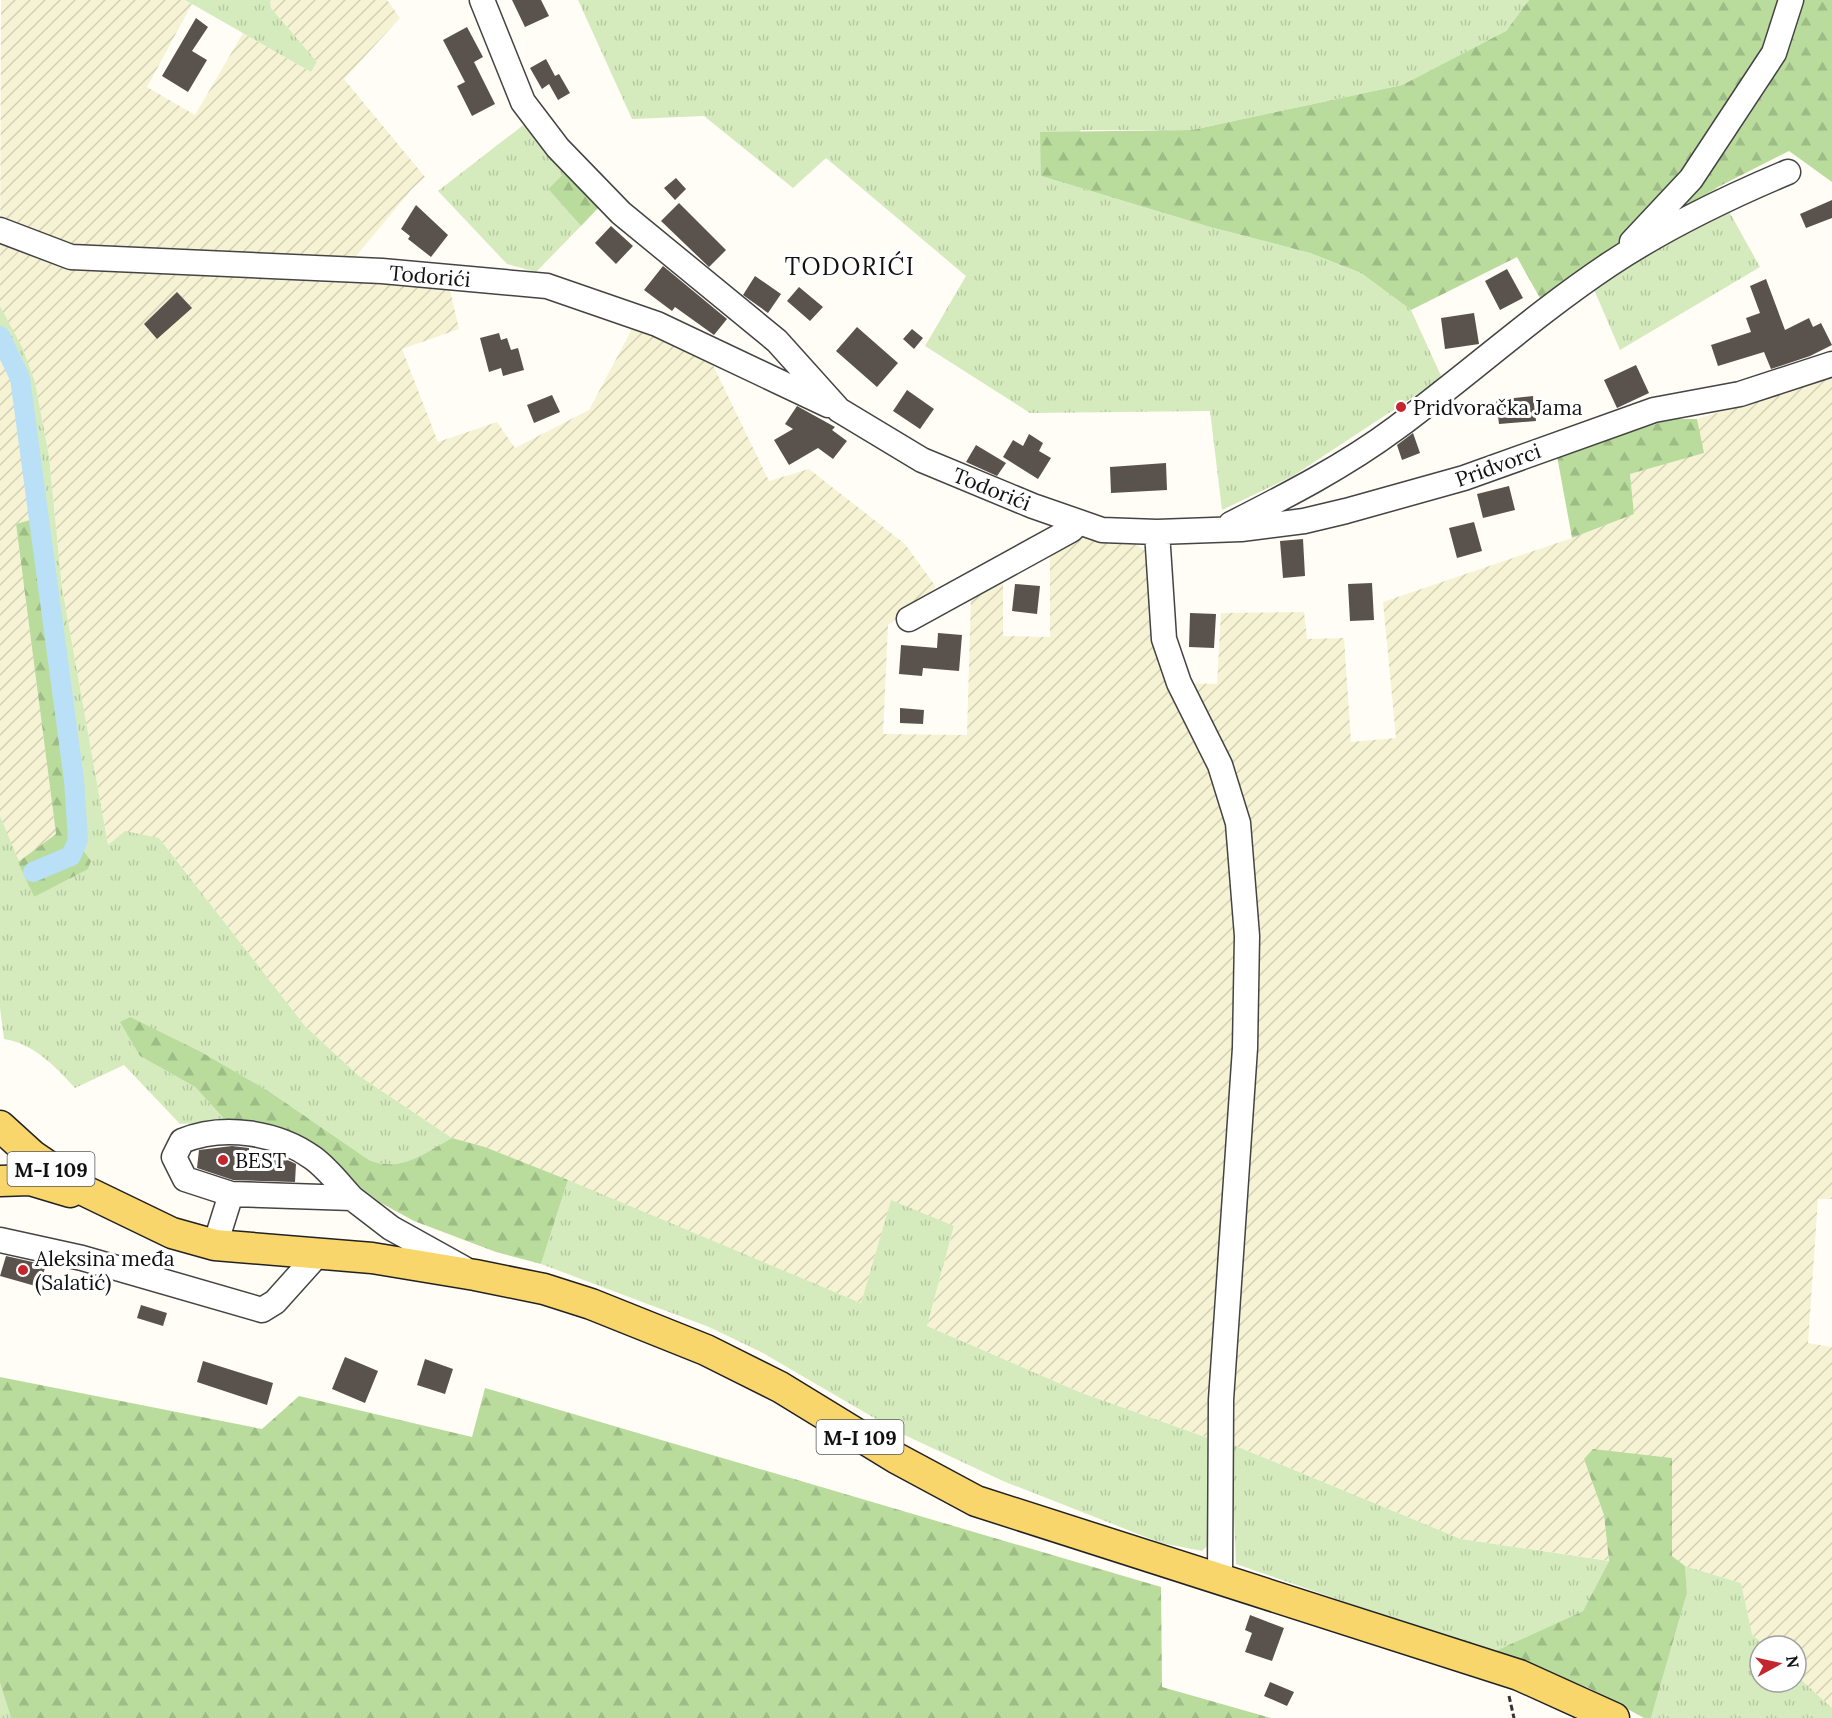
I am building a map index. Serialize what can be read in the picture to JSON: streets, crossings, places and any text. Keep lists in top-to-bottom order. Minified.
{"streets":{"main road":["M-I 109"],"street":["Todorići","Pridvorci"]},"crossings":[["Todorići","Pridvorci"]],"districts":["TODORIĆI"],"places":["Pridvoračka Jama","BEST","Aleksina međa (Salatić)"],"north":"right"}
